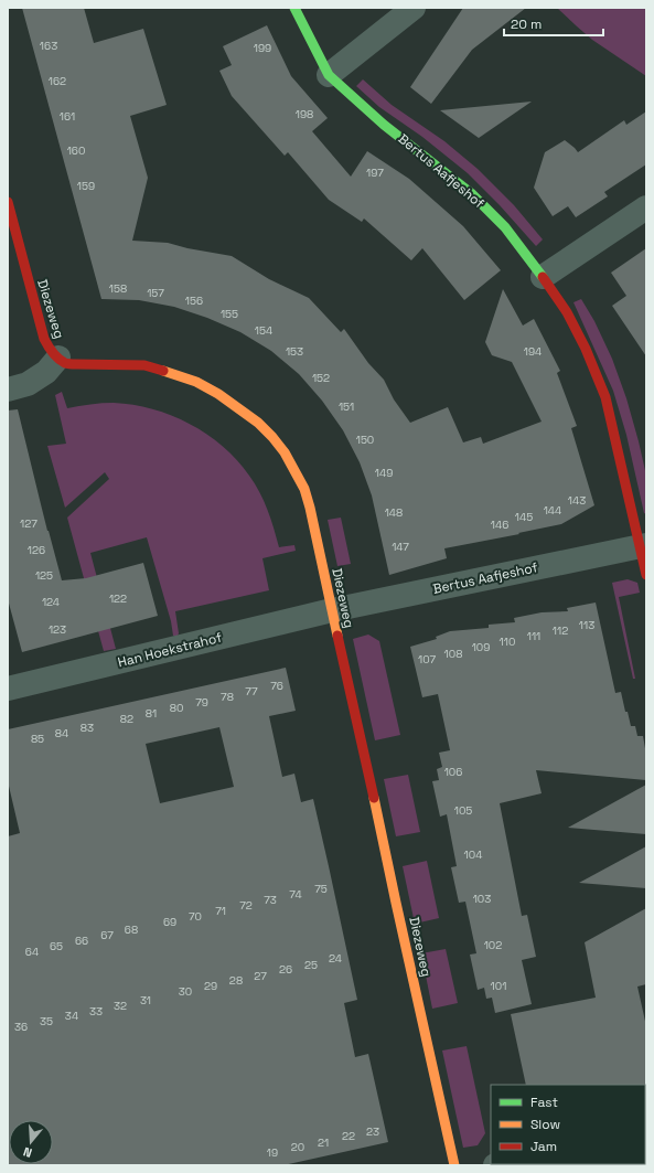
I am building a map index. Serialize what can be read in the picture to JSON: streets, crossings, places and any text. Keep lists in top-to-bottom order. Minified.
{"streets":{"street":["Bertus Aafjeshof","Diezeweg","Han Hoekstrahof"]},"crossings":[["Bertus Aafjeshof","Diezeweg"],["Bertus Aafjeshof","Han Hoekstrahof"],["Diezeweg","Han Hoekstrahof"]],"house_numbers":["163","199","162","198","161","160","197","159","158","157","156","155","154","153","194","152","151","150","149","143","144","148","145","127","146","147","126","125","122","124","113","123","112","111","110","109","108","107","76","77","78","79","80","81","82","83","84","85","106","105","104","75","74","103","73","72","71","70","69","68","67","66","102","65","64","24","25","26","27","28","29","101","30","31","32","33","34","35","36","23","22","21","20","19"],"legend":["Fast","Slow","Jam"],"scale_bar":"20 m","north":"bottom"}
